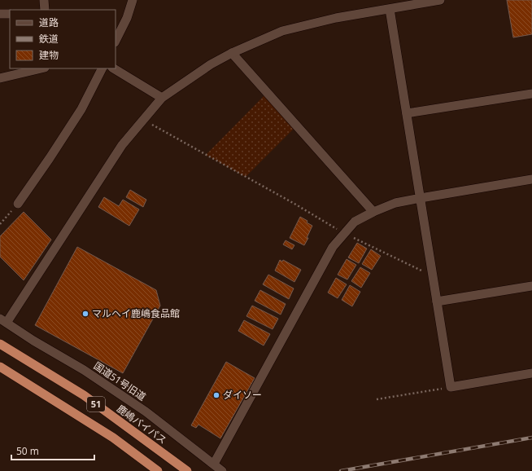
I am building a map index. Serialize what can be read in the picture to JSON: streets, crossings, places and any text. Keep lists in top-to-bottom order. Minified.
{"streets":{"highway":["51","鹿嶋バイパス"],"street":["国道51号旧道"]},"places":["マルヘイ鹿嶋食品館","ダイソー"],"legend":["道路","鉄道","建物"],"scale_bar":"50 m"}
